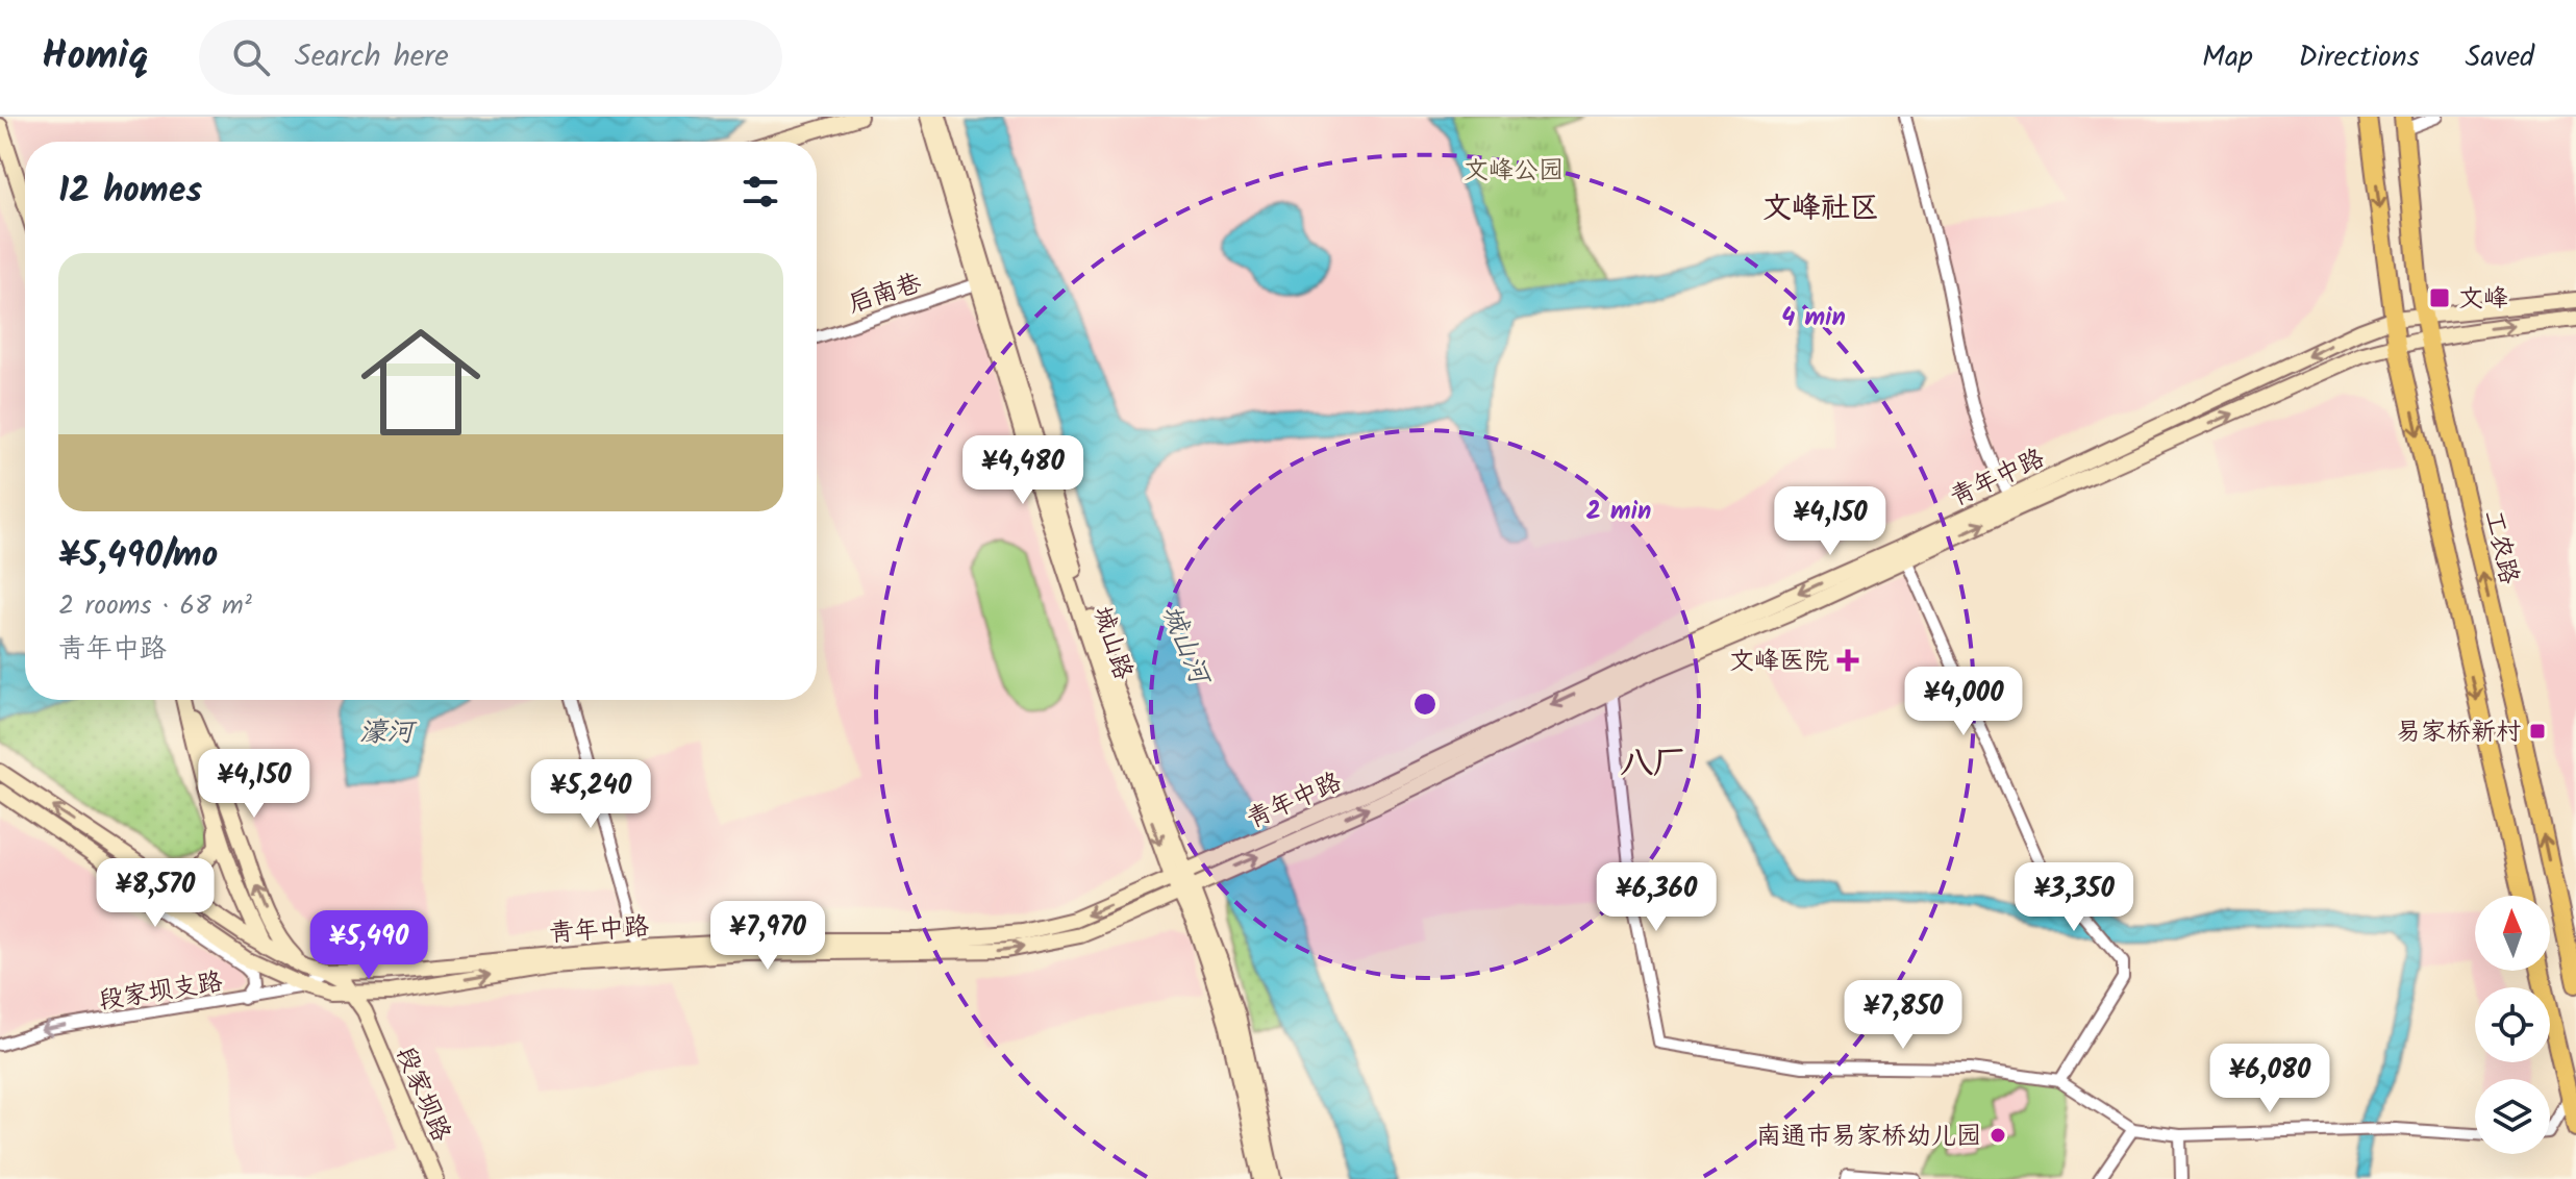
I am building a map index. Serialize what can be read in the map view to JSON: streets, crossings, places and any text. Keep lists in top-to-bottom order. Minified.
{"streets":{"main road":["青年中路","工农路","城山路","段家坝路"],"street":["启南巷","段家坝支路"]},"crossings":[["启南巷","城山路"],["青年中路","工农路"],["青年中路","城山路"],["青年中路","段家坝支路"],["青年中路","段家坝路"],["段家坝支路","段家坝路"]],"one_way":["段家坝支路"],"districts":["文峰社区","八厂"],"water":["城山河","濠河"],"parks":["文峰公园"],"places":{"transit":["文峰","易家桥新村"],"health":["文峰医院"],"other":["南通市易家桥幼儿园"]},"north":"top","page":{"header":"Homiq","search":"Search here","nav":["Map","Directions","Saved"],"heading":"12 homes","list":[{"name":"¥5,490/mo","note":"2 rooms · 68 m² · 青年中路"}],"price":["¥4,480","¥4,150","¥4,000","¥4,150","¥5,240","¥8,570","¥6,360","¥3,350","¥7,970","¥5,490","¥7,850","¥6,080"]},"rings":["4 min","2 min"]}
